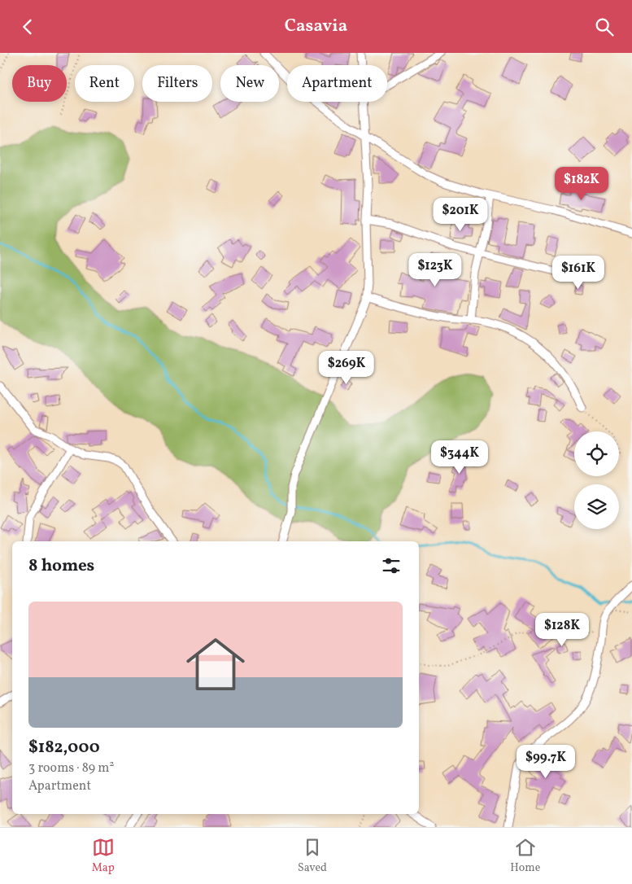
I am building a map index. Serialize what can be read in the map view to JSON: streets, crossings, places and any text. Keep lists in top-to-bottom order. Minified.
{"page":{"header":"Casavia","chip":["Buy","Rent","Filters","New","Apartment"],"price":["$182K","$201K","$123K","$161K","$269K","$344K","$128K","$99.7K"],"heading":"8 homes","list":[{"name":"$182,000","note":"3 rooms · 89 m² · Apartment"}],"tabs":["Map","Saved","Home"]}}
